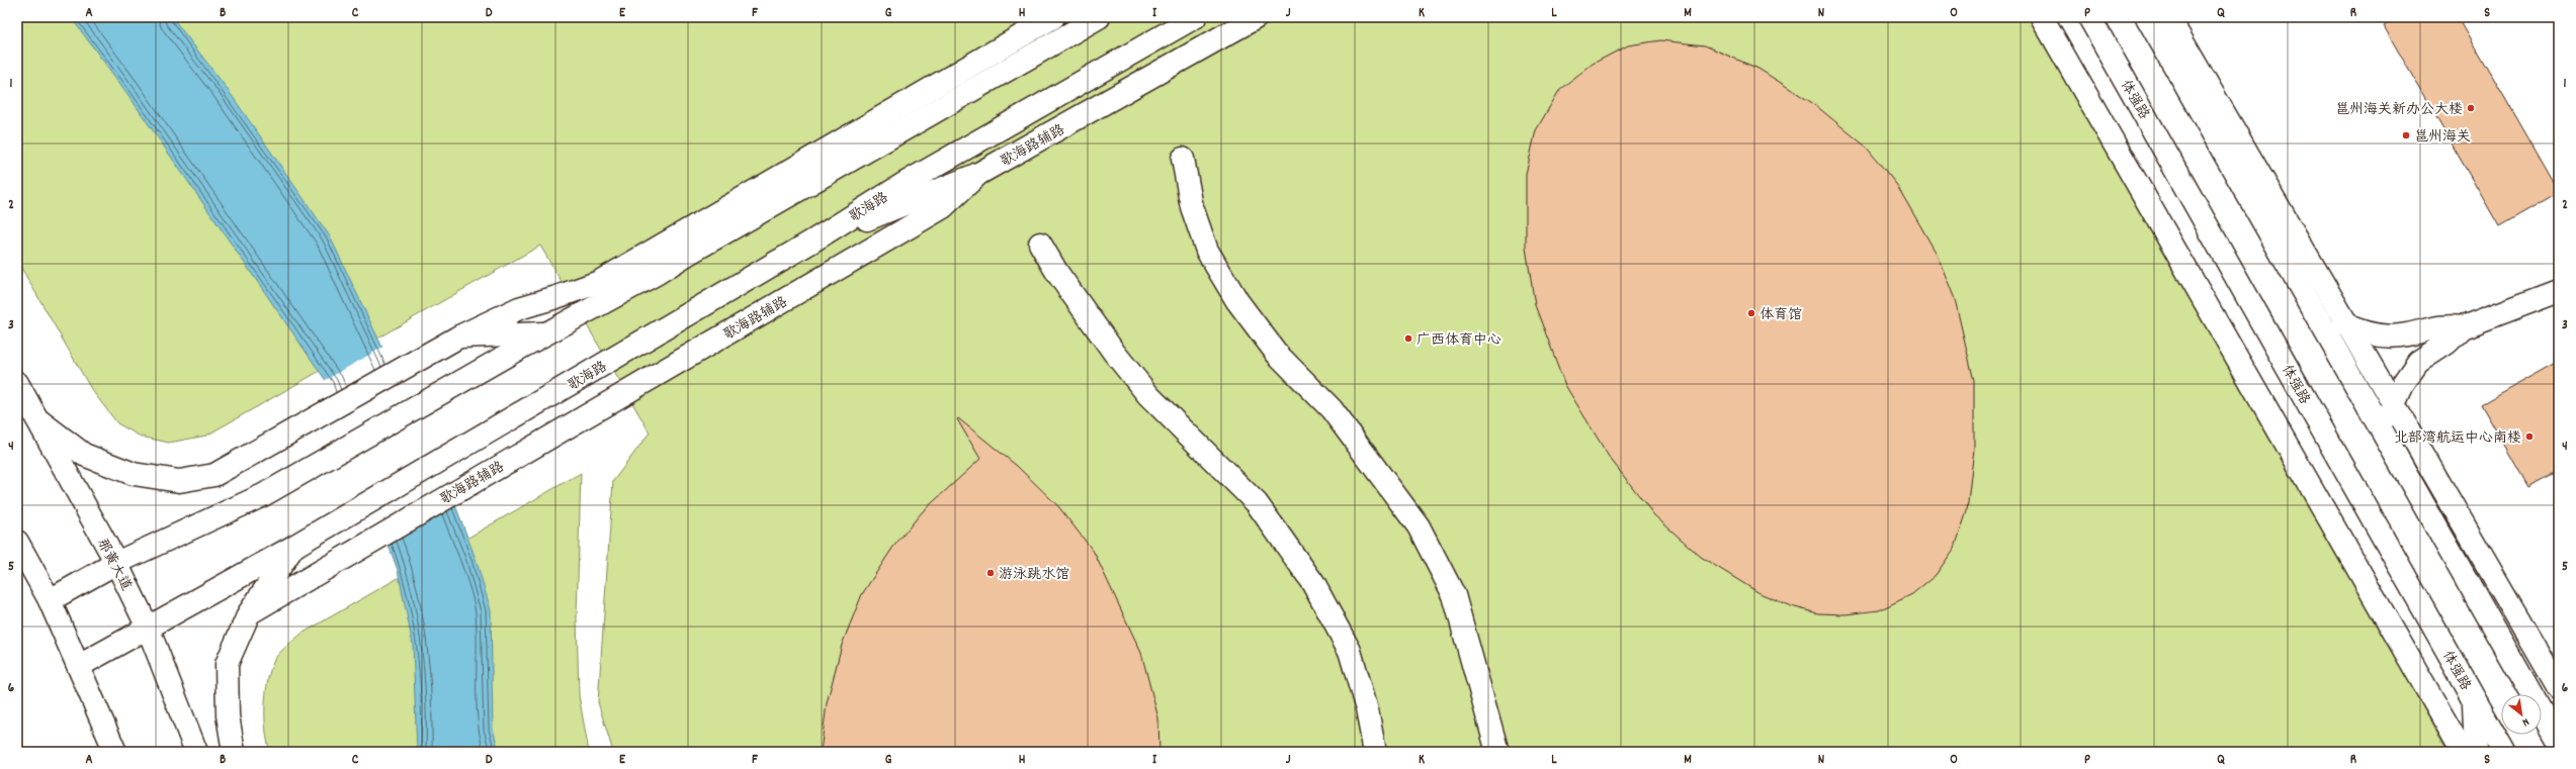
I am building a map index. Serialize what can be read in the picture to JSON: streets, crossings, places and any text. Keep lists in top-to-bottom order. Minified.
{"streets":{"main road":["体强路","歌海路辅路","歌海路","那黄大道"]},"crossings":[["歌海路","那黄大道"]],"places":["邕州海关新办公大楼","邕州海关","体育馆","广西体育中心","北部湾航运中心南楼","游泳跳水馆"],"north":"bottom right","grid":{"columns":["A","B","C","D","E","F","G","H","I","J","K","L","M","N","O","P","Q","R","S"],"rows":["1","2","3","4","5","6"]}}
